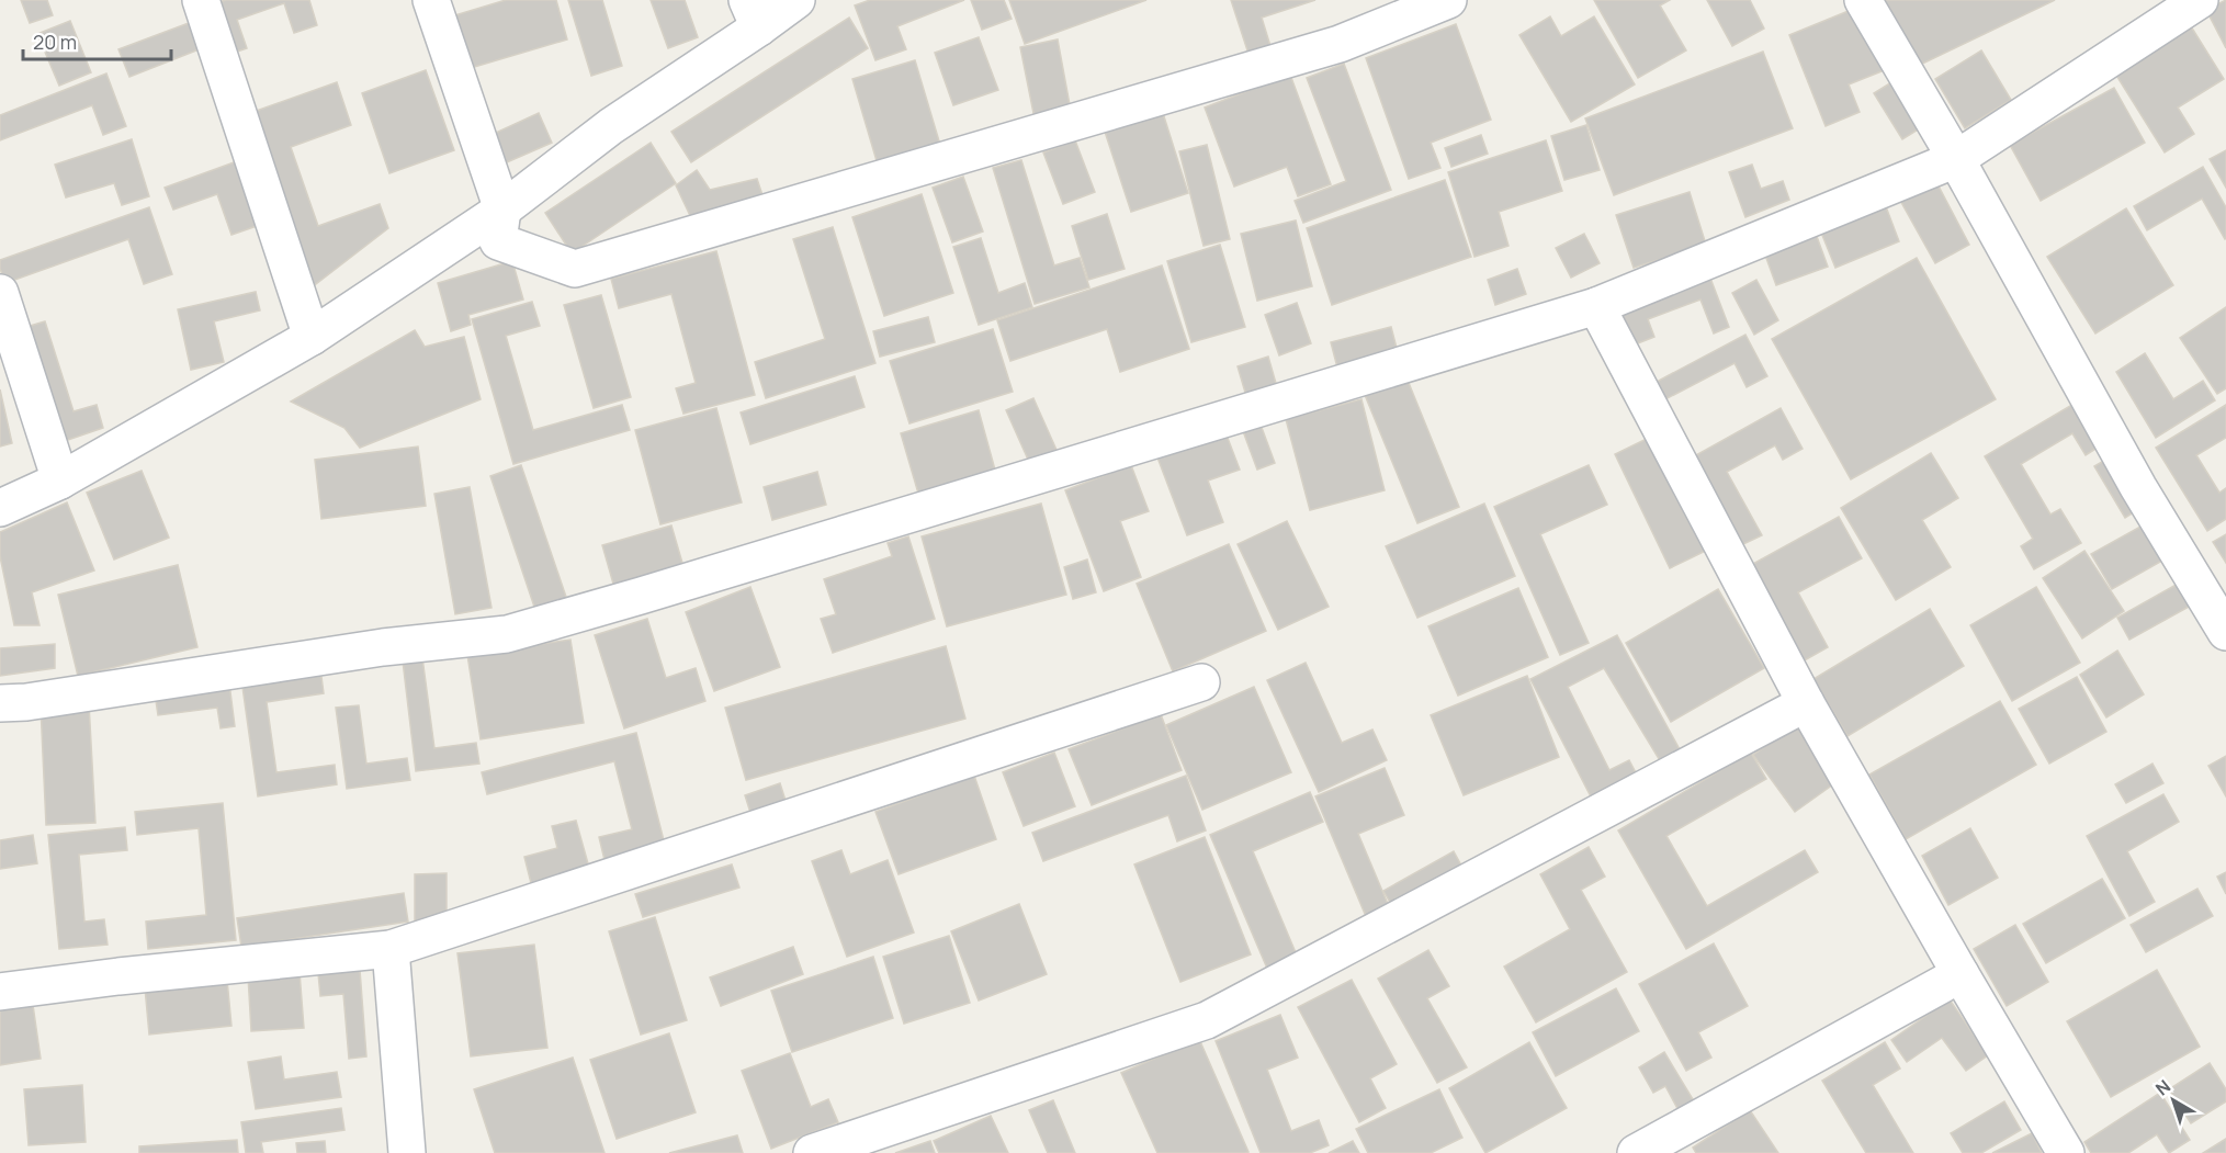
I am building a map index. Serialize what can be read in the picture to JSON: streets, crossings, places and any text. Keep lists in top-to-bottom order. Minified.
{"scale_bar":"20 m","north":"top left"}
